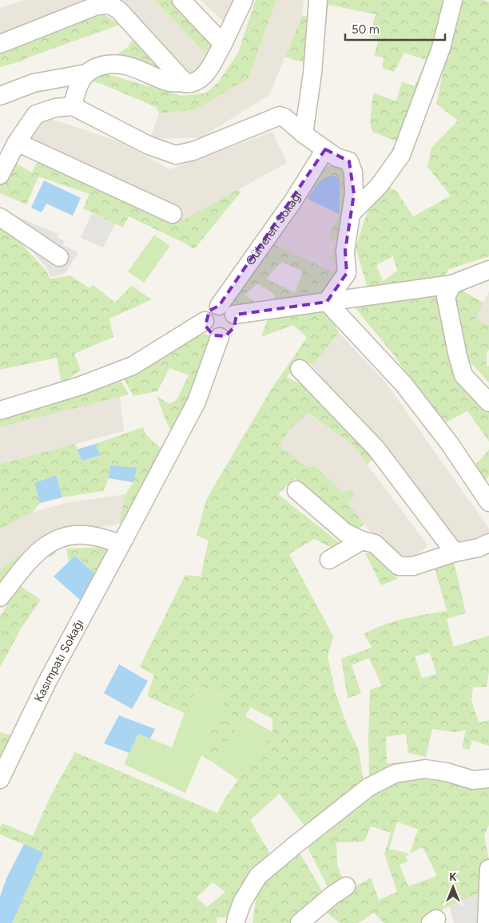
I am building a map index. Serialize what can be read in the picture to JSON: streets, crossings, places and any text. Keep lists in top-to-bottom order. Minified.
{"streets":{"street":["Gülveren Sokağı","Kasımpatı Sokağı"]},"crossings":[["Gülveren Sokağı","Kasımpatı Sokağı"]],"scale_bar":"50 m","north":"top"}
